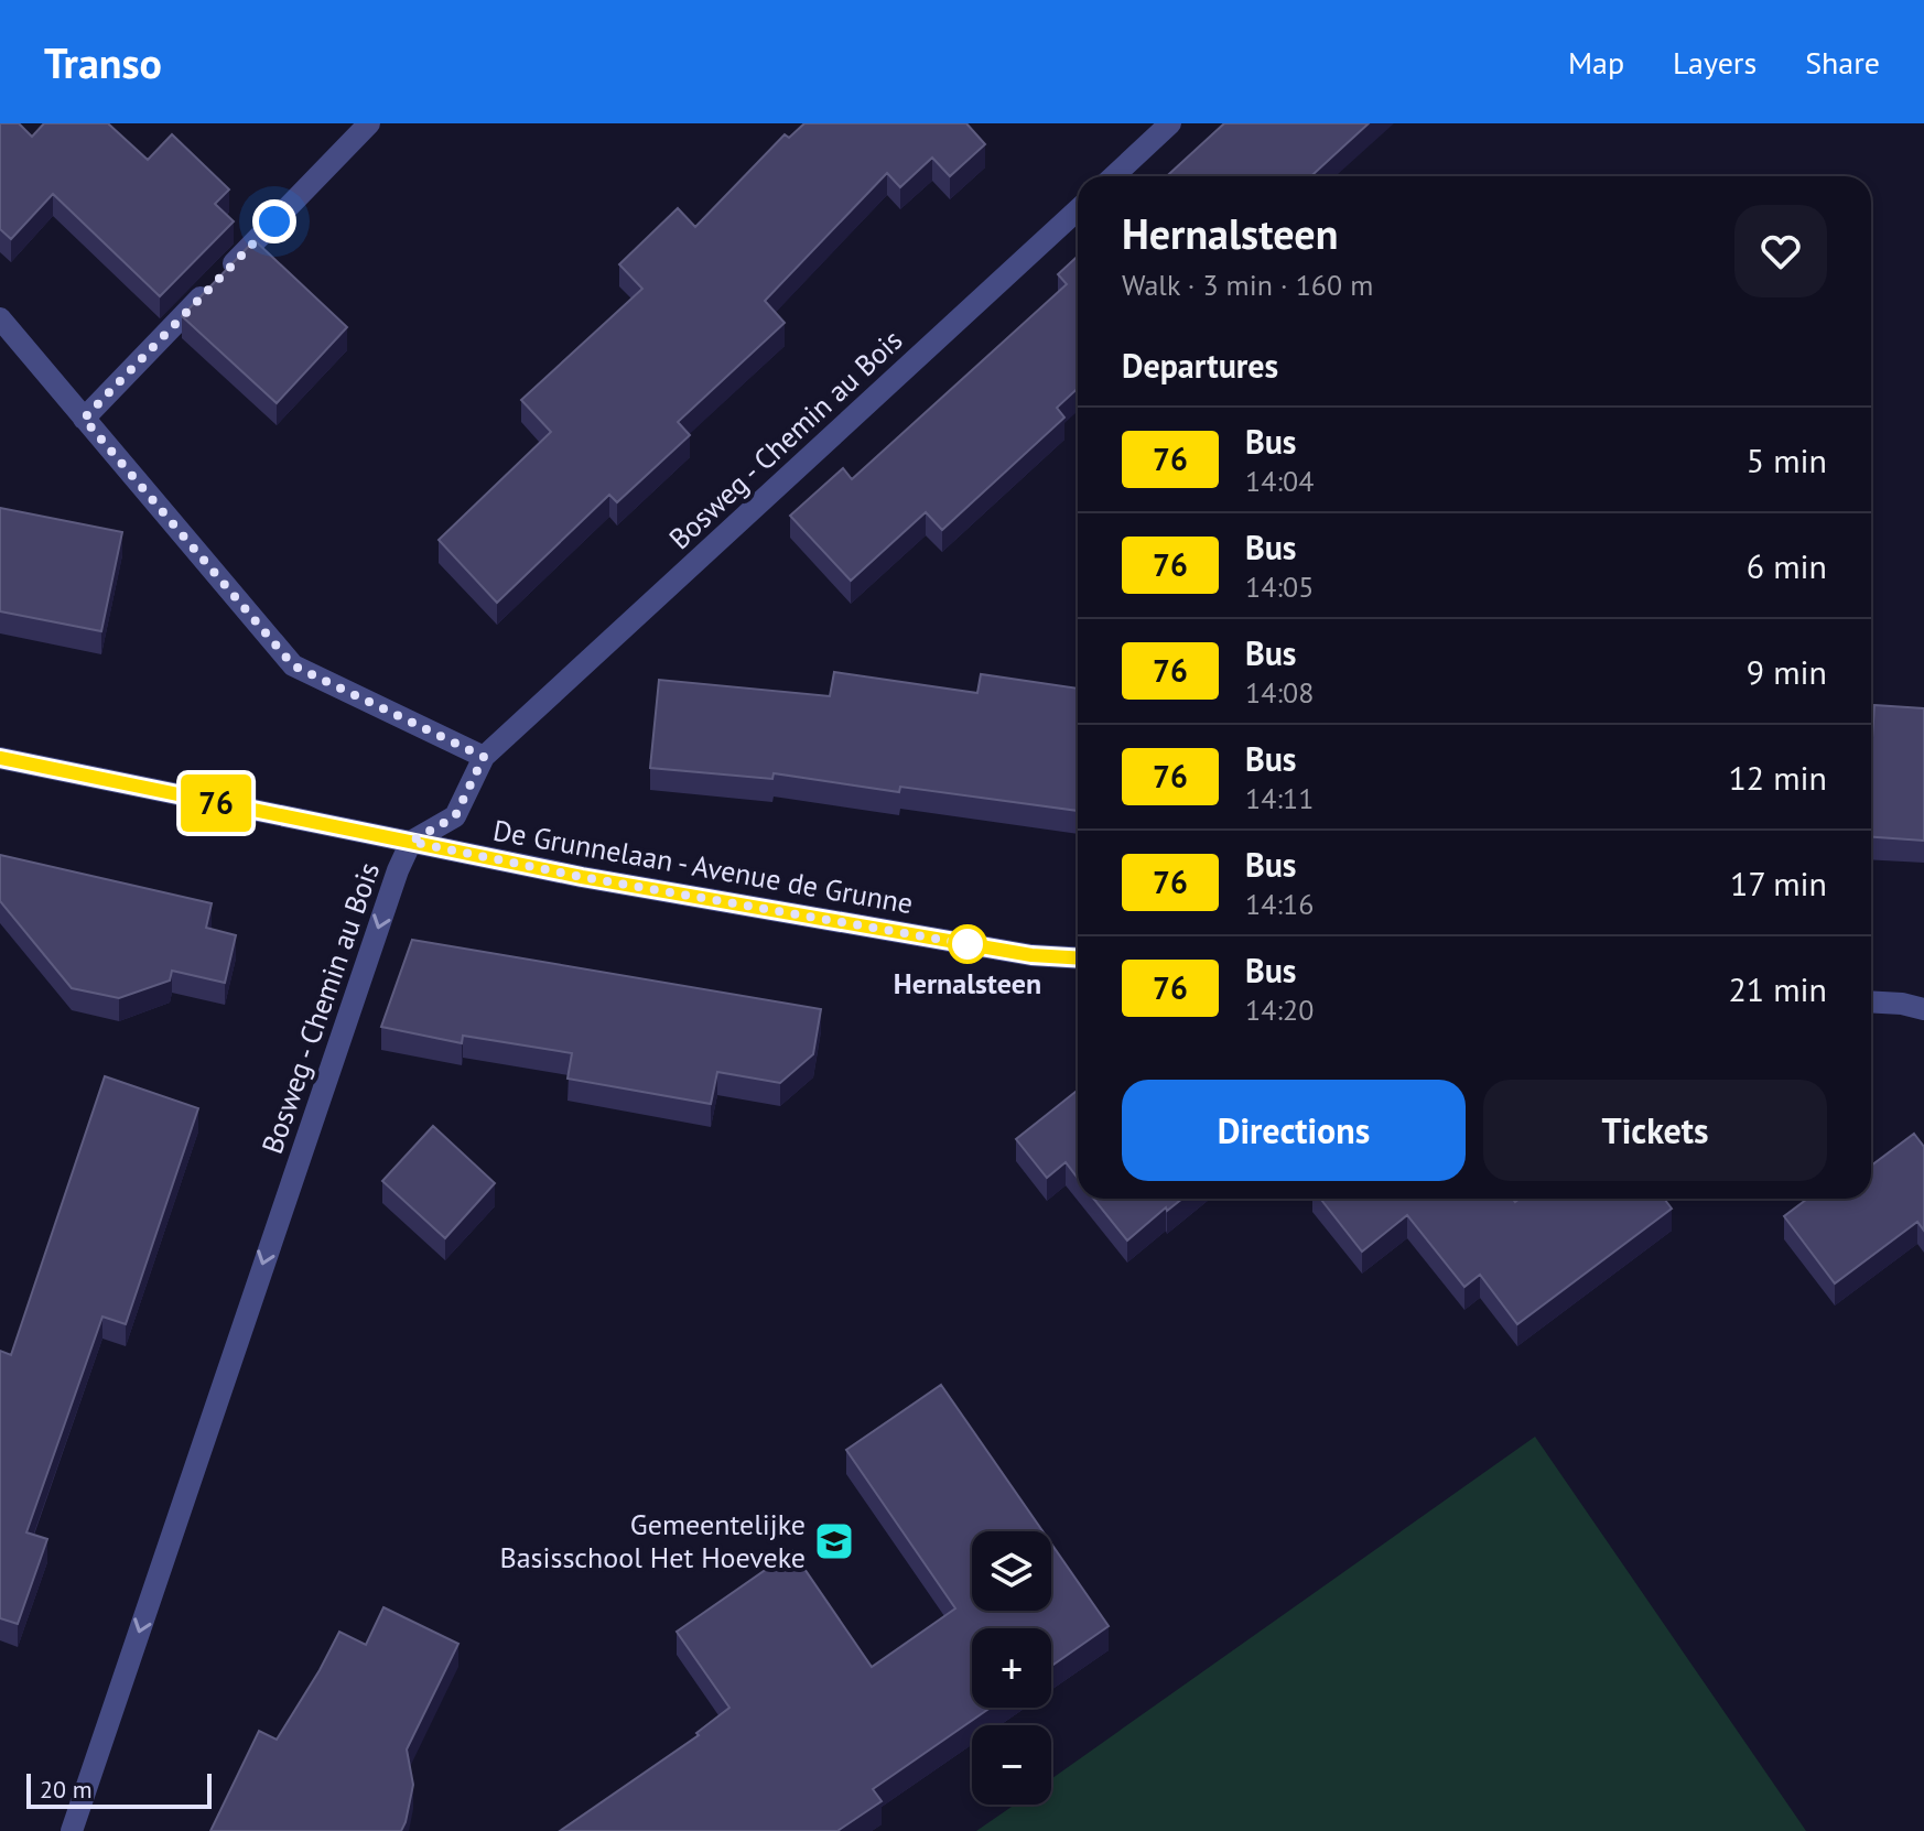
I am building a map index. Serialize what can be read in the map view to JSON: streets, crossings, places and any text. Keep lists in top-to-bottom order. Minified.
{"streets":{"street":["Bosweg - Chemin au Bois","De Grunnelaan - Avenue de Grunne"]},"crossings":[["Bosweg - Chemin au Bois","De Grunnelaan - Avenue de Grunne"]],"one_way":["Bosweg - Chemin au Bois"],"places":{"other":["Hernalsteen"],"school or university":["Gemeentelijke Basisschool Het Hoeveke"]},"lines":["bus line 76"],"scale_bar":"20 m","page":{"header":"Transo","nav":["Map","Layers","Share"],"on_map":"76","heading":[["Hernalsteen","Walk · 3 min · 160 m"],"Departures"],"list":[{"mark":"76","name":"Bus","note":"14:04","value":"5 min"},{"mark":"76","name":"Bus","note":"14:05","value":"6 min"},{"mark":"76","name":"Bus","note":"14:08","value":"9 min"},{"mark":"76","name":"Bus","note":"14:11","value":"12 min"},{"mark":"76","name":"Bus","note":"14:16","value":"17 min"},{"mark":"76","name":"Bus","note":"14:20","value":"21 min"}],"buttons":["Directions","Tickets"],"map_buttons":["+","−"],"scale":"20 m"}}
